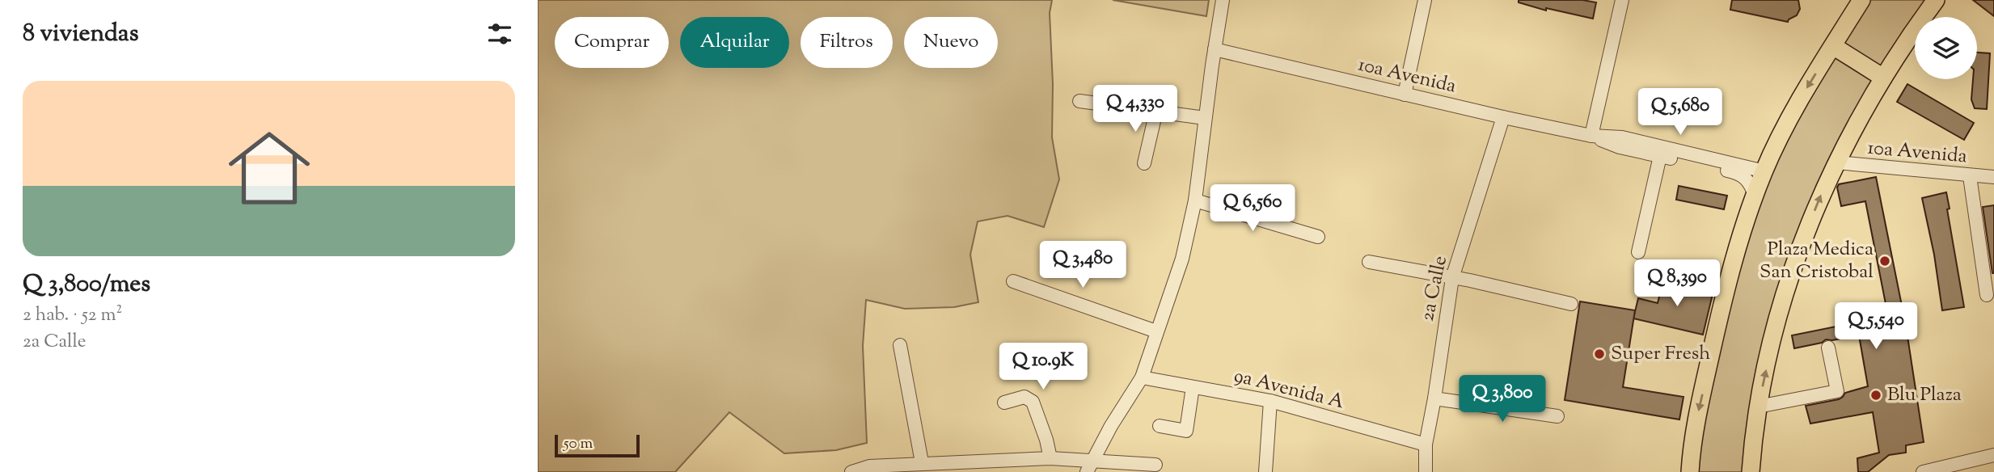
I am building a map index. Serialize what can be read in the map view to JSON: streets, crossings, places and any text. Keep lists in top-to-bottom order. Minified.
{"streets":{"street":["10a Avenida","2a Calle","9a Avenida A"]},"crossings":[["10a Avenida","2a Calle"],["2a Calle","9a Avenida A"]],"places":["Plaza Medica San Cristobal","Super Fresh","Blu Plaza"],"scale_bar":"50 m","page":{"heading":"8 viviendas","chip":["Comprar","Alquilar","Filtros","Nuevo"],"list":[{"name":"Q 3,800/mes","note":"2 hab. · 52 m² · 2a Calle"}],"price":["Q 4,330","Q 5,680","Q 6,560","Q 3,480","Q 8,390","Q 5,540","Q 10.9K","Q 3,800"],"scale":"50 m"}}
